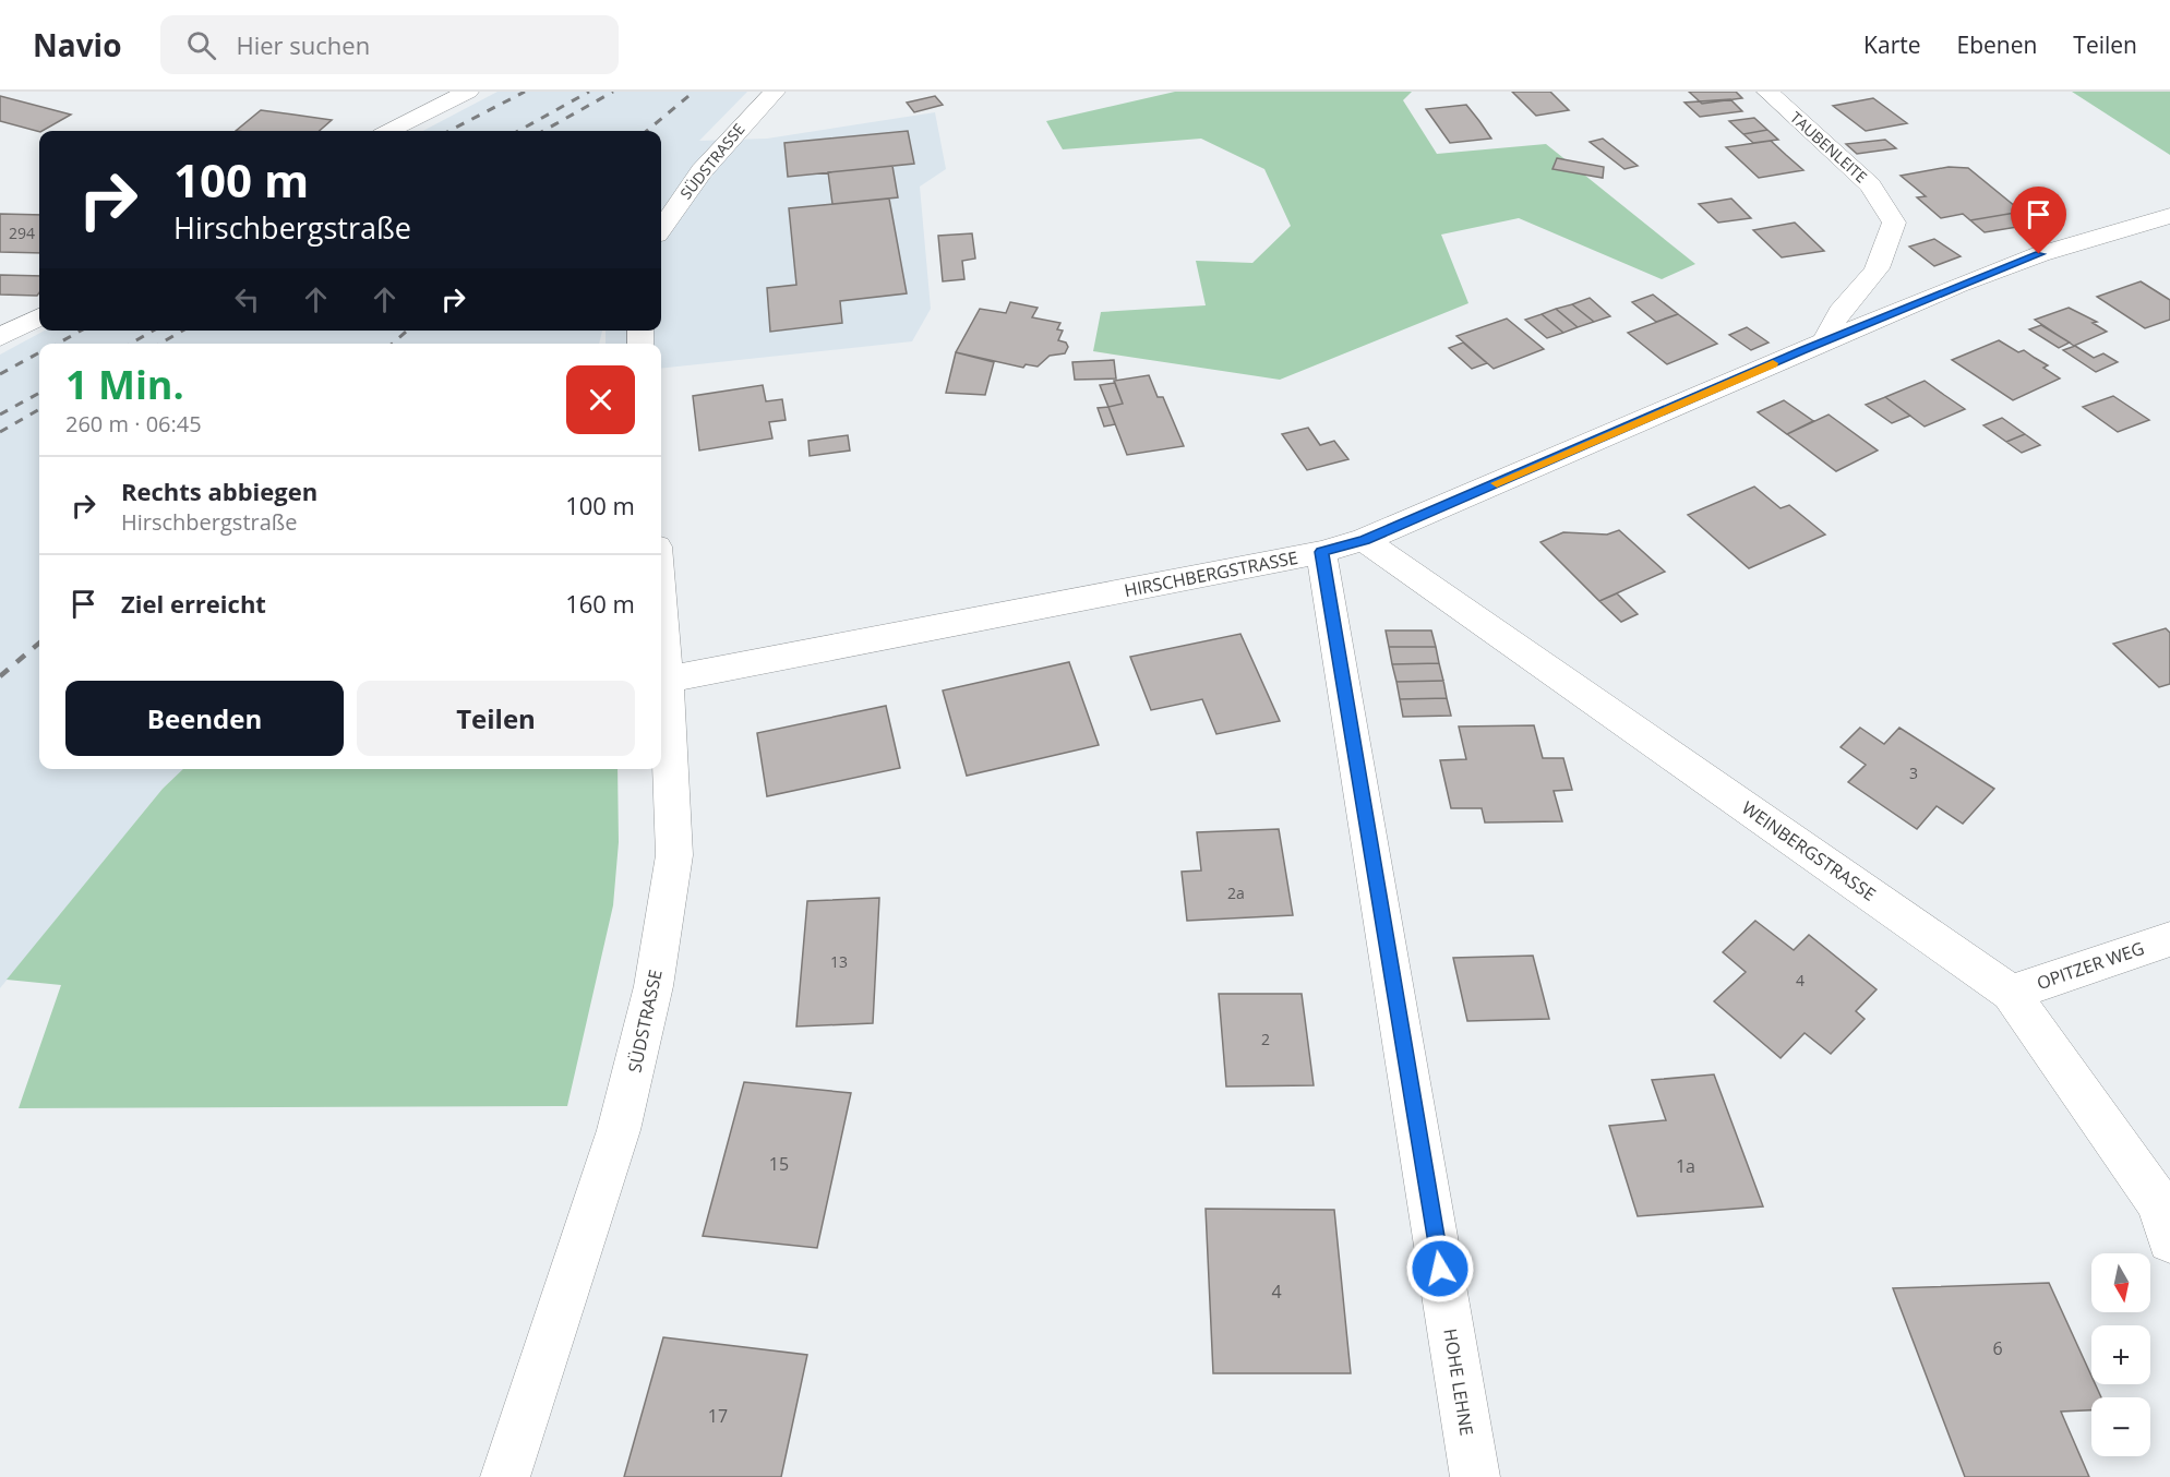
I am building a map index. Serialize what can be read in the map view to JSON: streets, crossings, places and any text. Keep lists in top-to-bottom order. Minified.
{"streets":{"street":["TAUBENLEITE","SÜDSTRASSE","HIRSCHBERGSTRASSE","WEINBERGSTRASSE","OPITZER WEG","HOHE LEHNE"]},"crossings":[["TAUBENLEITE","HIRSCHBERGSTRASSE"],["SÜDSTRASSE","HIRSCHBERGSTRASSE"],["HIRSCHBERGSTRASSE","WEINBERGSTRASSE"],["HIRSCHBERGSTRASSE","HOHE LEHNE"],["WEINBERGSTRASSE","OPITZER WEG"]],"house_numbers":["294","3","2a","13","4","2","15","1a","4","6","17"],"north":"bottom","page":{"header":"Navio","search":"Hier suchen","nav":["Karte","Ebenen","Teilen"],"turn":["100 m","Hirschbergstraße"],"heading":["1 Min.","260 m · 06:45"],"list":[{"name":"Rechts abbiegen","note":"Hirschbergstraße","value":"100 m"},{"name":"Ziel erreicht","value":"160 m"}],"buttons":["Beenden","Teilen"],"map_buttons":["+","−"]}}
